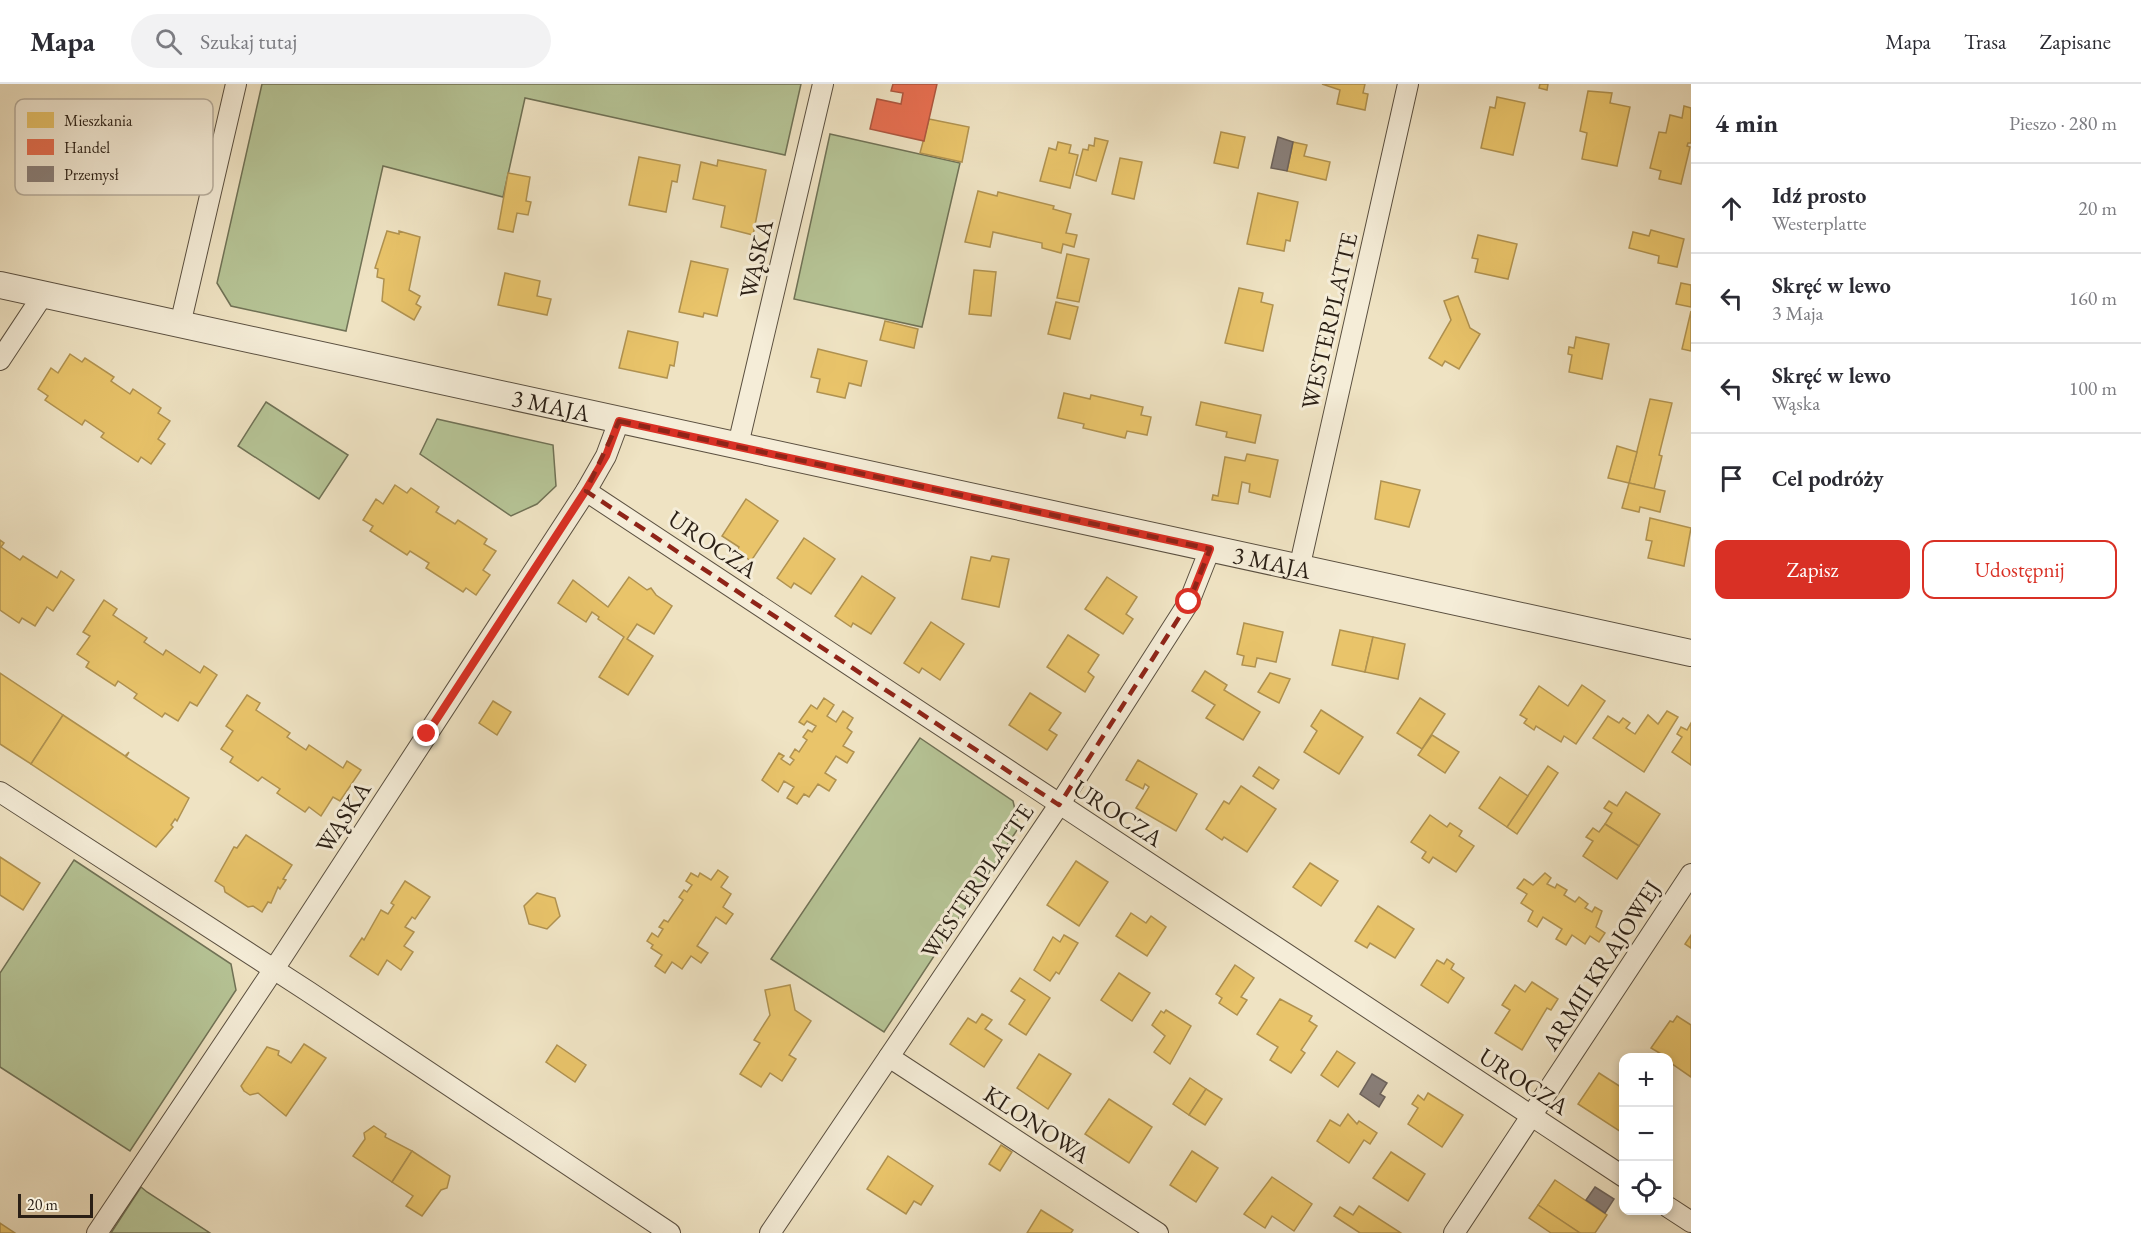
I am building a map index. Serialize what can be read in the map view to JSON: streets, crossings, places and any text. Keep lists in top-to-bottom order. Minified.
{"streets":{"street":["WĄSKA","WESTERPLATTE","3 MAJA","UROCZA","ARMII KRAJOWEJ","KLONOWA"]},"crossings":[["WĄSKA","3 MAJA"],["WĄSKA","UROCZA"],["WESTERPLATTE","3 MAJA"],["WESTERPLATTE","UROCZA"],["WESTERPLATTE","KLONOWA"],["UROCZA","ARMII KRAJOWEJ"]],"legend":["Mieszkania","Handel","Przemysł"],"scale_bar":"20 m","page":{"header":"Mapa","search":"Szukaj tutaj","nav":["Mapa","Trasa","Zapisane"],"heading":["4 min","Pieszo · 280 m"],"list":[["Idź prosto","Westerplatte","20 m"],["Skręć w lewo","3 Maja","160 m"],["Skręć w lewo","Wąska","100 m"],"Cel podróży"],"buttons":["Zapisz","Udostępnij"],"map_buttons":["+","−"],"scale":"20 m"}}
